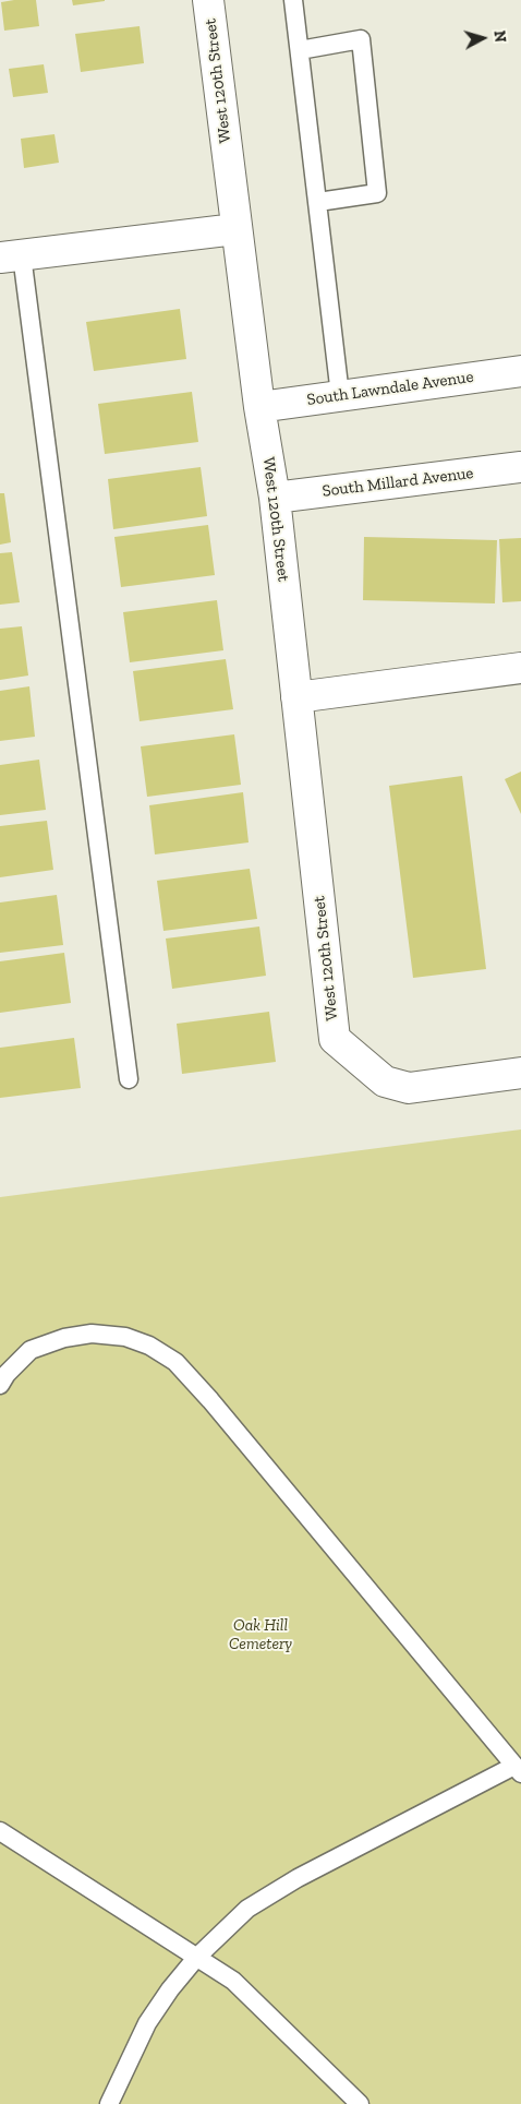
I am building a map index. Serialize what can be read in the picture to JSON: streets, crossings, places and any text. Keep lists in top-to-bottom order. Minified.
{"streets":{"street":["West 120th Street","South Lawndale Avenue","South Millard Avenue"]},"crossings":[["West 120th Street","South Lawndale Avenue"],["West 120th Street","South Millard Avenue"]],"parks":["Oak Hill Cemetery"],"north":"right"}
